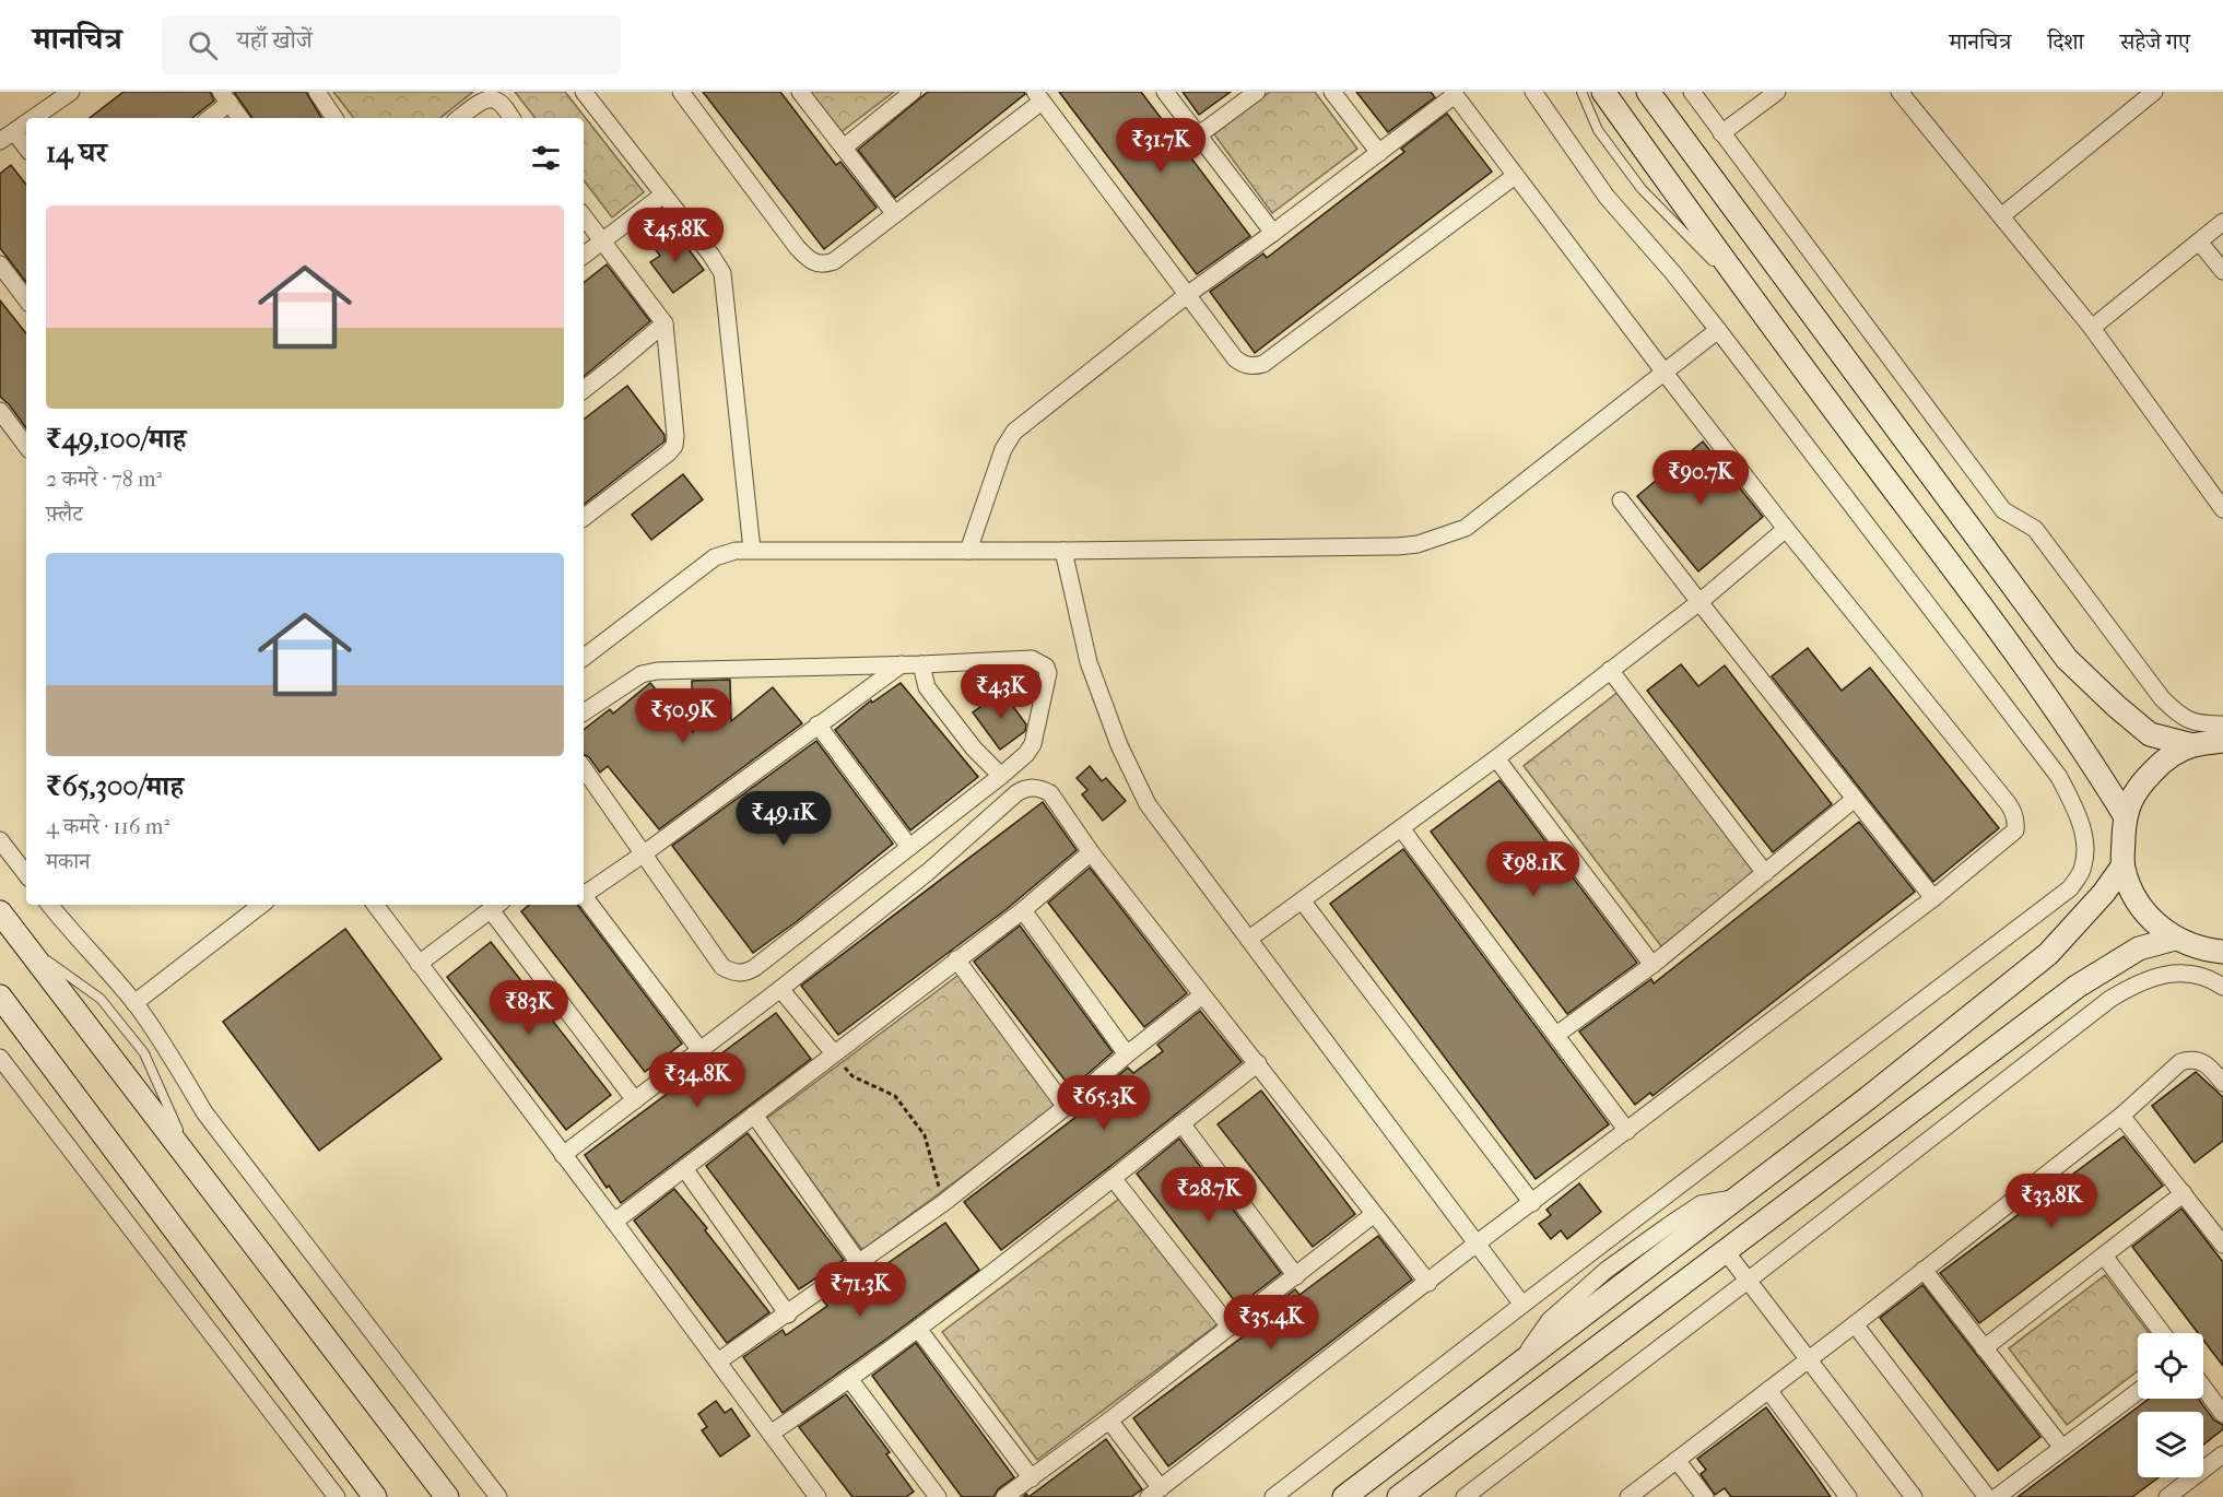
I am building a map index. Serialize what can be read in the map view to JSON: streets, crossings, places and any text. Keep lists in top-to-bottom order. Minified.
{"page":{"header":"मानचित्र","search":"यहाँ खोजें","nav":["मानचित्र","दिशा","सहेजे गए"],"price":["₹31.7K","₹45.8K","₹90.7K","₹43K","₹50.9K","₹49.1K","₹98.1K","₹83K","₹34.8K","₹65.3K","₹28.7K","₹33.8K","₹71.3K","₹35.4K"],"heading":"14 घर","list":[{"name":"₹49,100/माह","note":"2 कमरे · 78 m² · फ़्लैट"},{"name":"₹65,300/माह","note":"4 कमरे · 116 m² · मकान"}]}}
